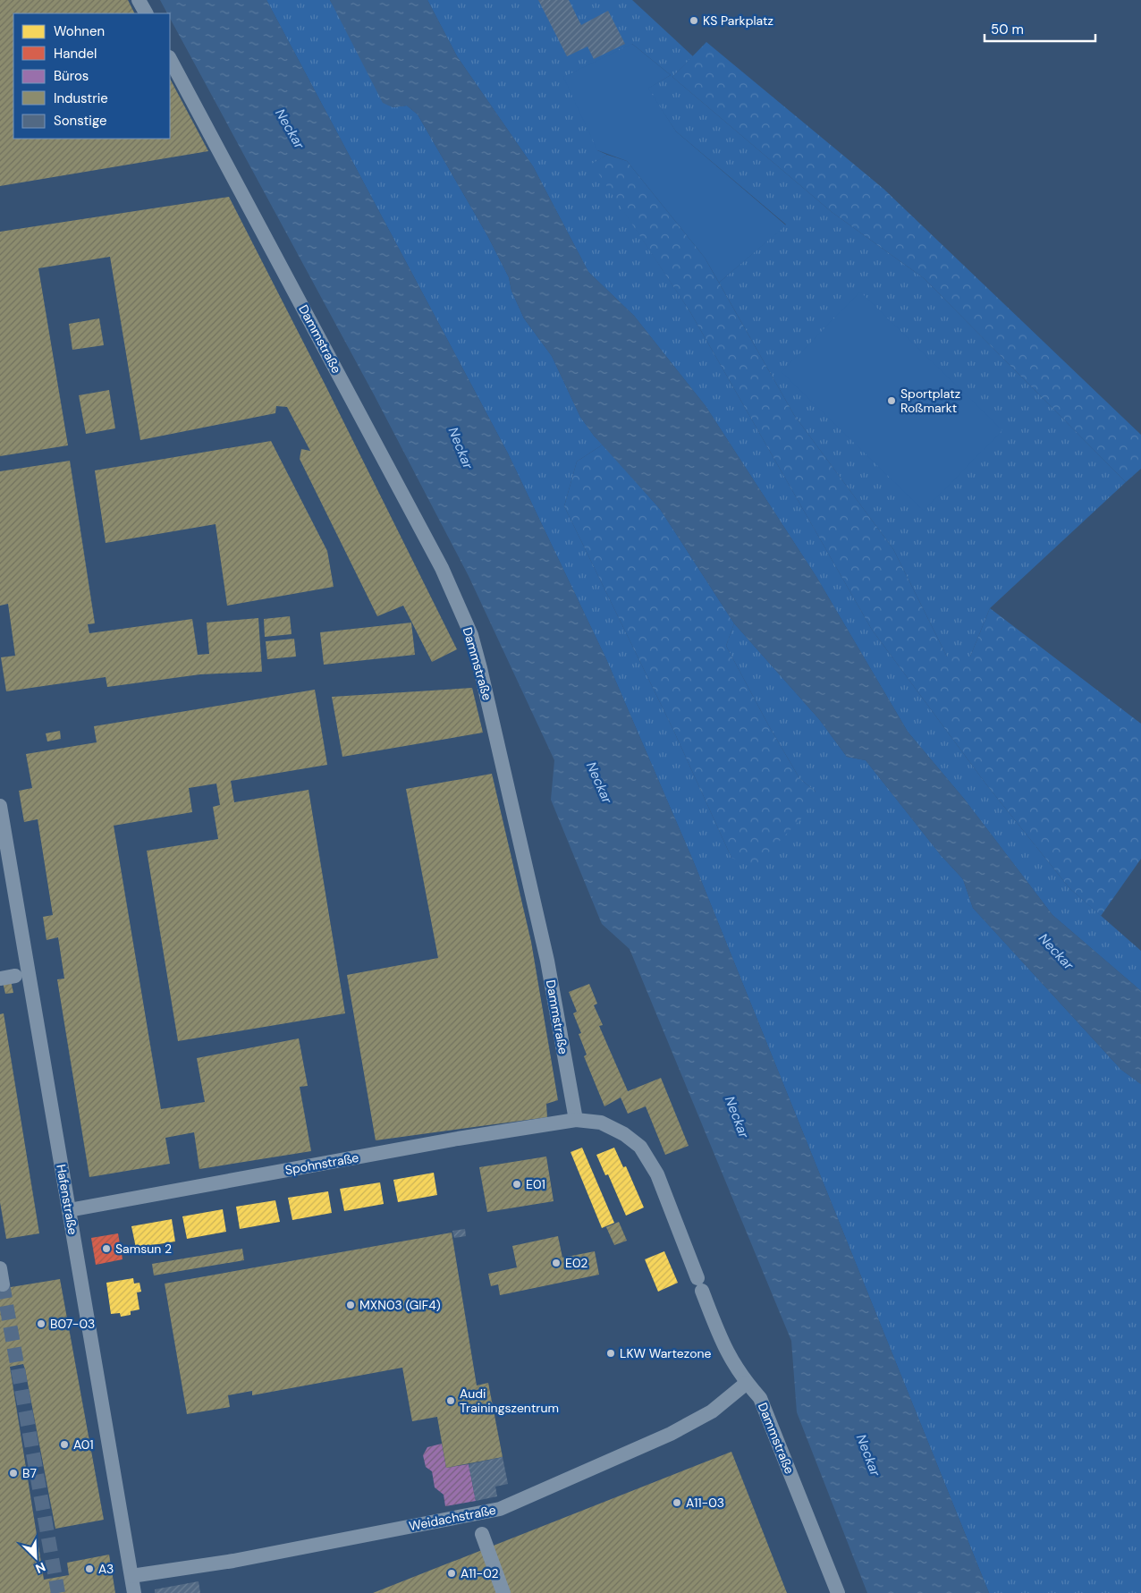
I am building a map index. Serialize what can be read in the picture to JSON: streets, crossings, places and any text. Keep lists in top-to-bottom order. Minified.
{"streets":{"street":["Dammstraße","Spohnstraße","Hafenstraße","Weidachstraße"]},"crossings":[["Dammstraße","Spohnstraße"],["Dammstraße","Weidachstraße"],["Spohnstraße","Hafenstraße"],["Hafenstraße","Weidachstraße"]],"water":["Neckar"],"places":["KS Parkplatz","Sportplatz Roßmarkt","E01","Samsun 2","E02","MXN03 (GIF4)","B07-03","LKW Wartezone","Audi Trainingszentrum","A01","B7","A11-03","A3","A11-02"],"legend":["Wohnen","Handel","Büros","Industrie","Sonstige"],"scale_bar":"50 m","north":"bottom right"}
